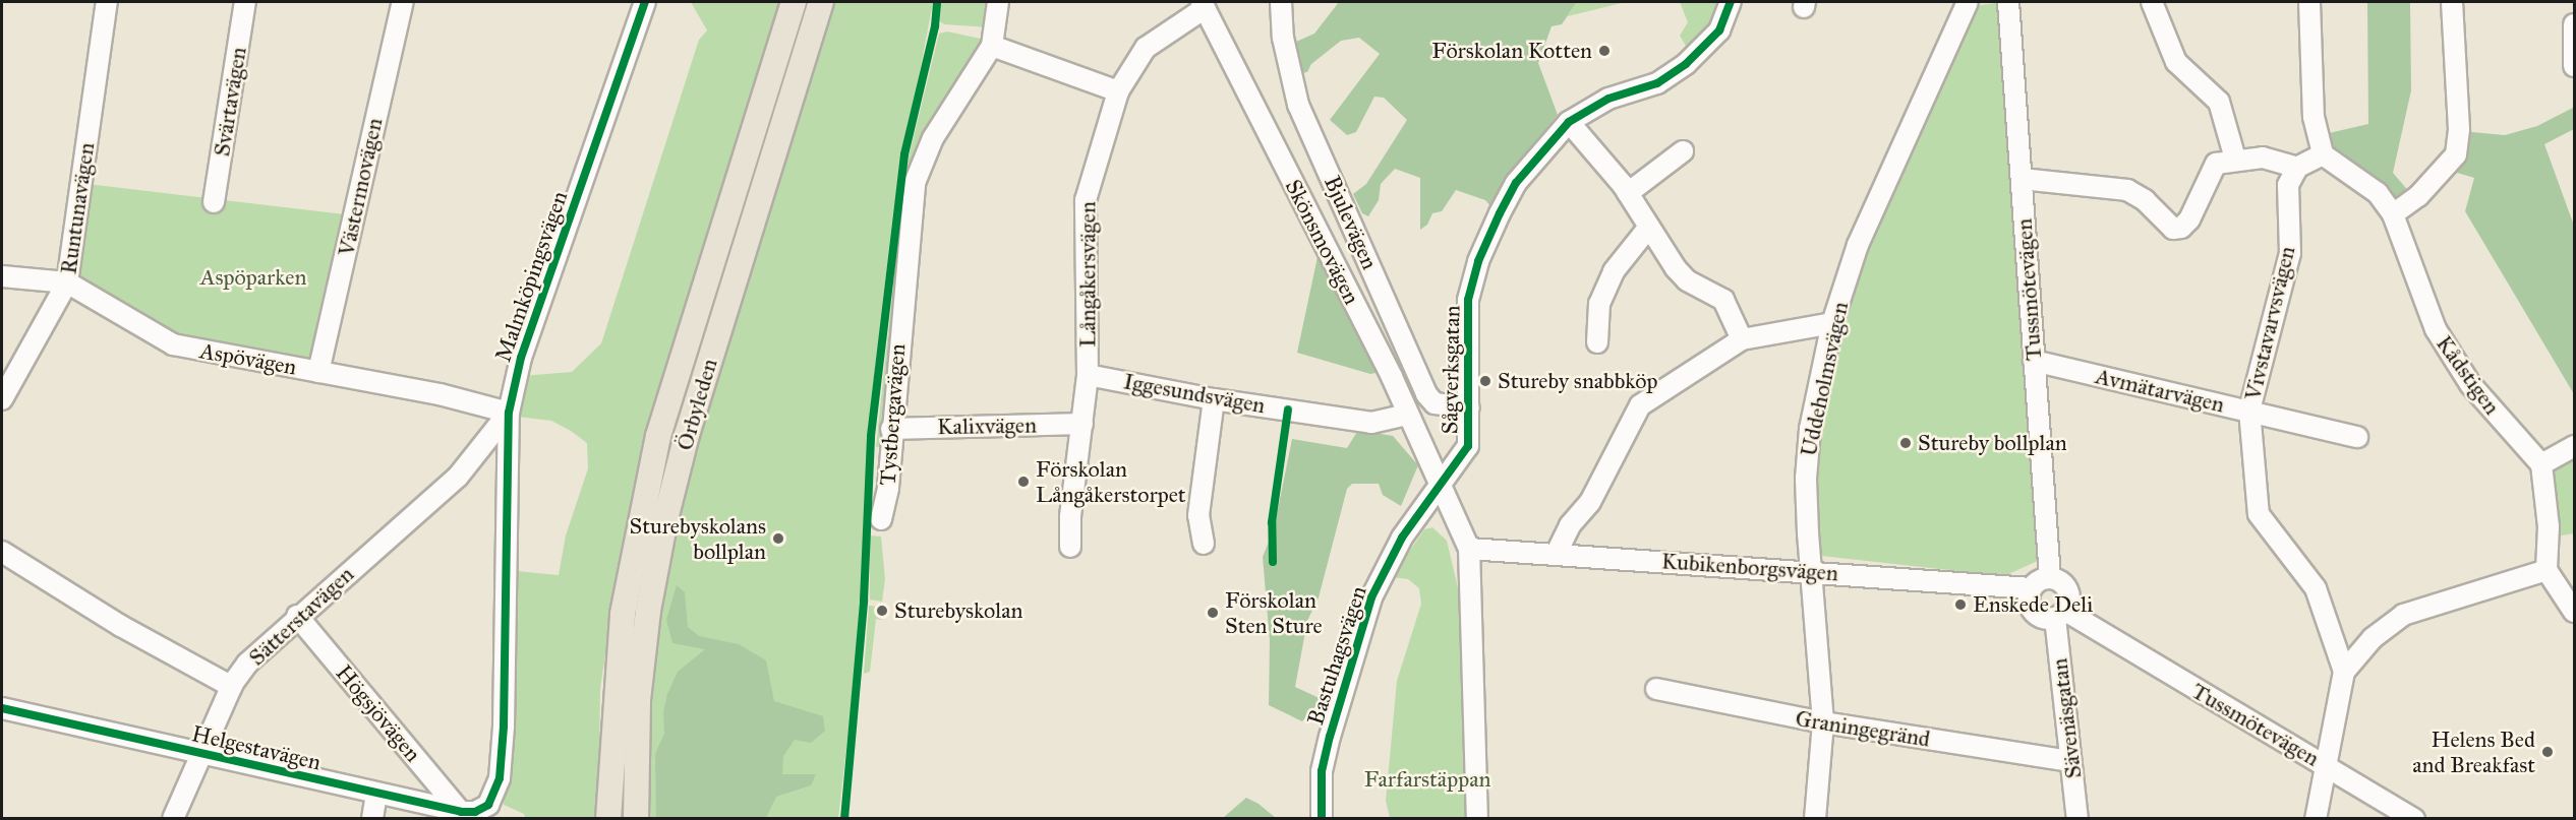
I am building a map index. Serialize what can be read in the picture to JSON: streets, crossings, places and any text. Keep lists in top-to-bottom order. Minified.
{"streets":{"main road":["Örbyleden"],"street":["Svärtavägen","Västermovägen","Runtunavägen","Bjulevägen","Skönsmovägen","Långåkersvägen","Malmköpingsvägen","Tussmötevägen","Vivstavarvsvägen","Aspövägen","Sågverksgatan","Kådstigen","Uddeholmsvägen","Avmätarvägen","Iggesundsvägen","Tystbergavägen","Kalixvägen","Kubikenborgsvägen","Sätterstavägen","Bastuhagsvägen","Högsjövägen","Sävenäsgatan","Graningegränd","Helgestavägen"]},"crossings":[["Västermovägen","Aspövägen"],["Runtunavägen","Aspövägen"],["Bjulevägen","Sågverksgatan"],["Skönsmovägen","Långåkersvägen"],["Skönsmovägen","Sågverksgatan"],["Skönsmovägen","Iggesundsvägen"],["Skönsmovägen","Bastuhagsvägen"],["Långåkersvägen","Iggesundsvägen"],["Långåkersvägen","Kalixvägen"],["Malmköpingsvägen","Aspövägen"],["Malmköpingsvägen","Sätterstavägen"],["Malmköpingsvägen","Helgestavägen"],["Tussmötevägen","Vivstavarvsvägen"],["Tussmötevägen","Avmätarvägen"],["Tussmötevägen","Kubikenborgsvägen"],["Tussmötevägen","Sävenäsgatan"],["Vivstavarvsvägen","Avmätarvägen"],["Aspövägen","Sätterstavägen"],["Sågverksgatan","Bastuhagsvägen"],["Uddeholmsvägen","Kubikenborgsvägen"],["Uddeholmsvägen","Graningegränd"],["Tystbergavägen","Kalixvägen"],["Kubikenborgsvägen","Sävenäsgatan"],["Sätterstavägen","Högsjövägen"],["Sätterstavägen","Helgestavägen"],["Högsjövägen","Helgestavägen"],["Sävenäsgatan","Graningegränd"]],"parks":["Aspöparken","Farfarstäppan"],"places":["Förskolan Kotten","Stureby snabbköp","Stureby bollplan","Förskolan Långåkerstorpet","Sturebyskolans bollplan","Enskede Deli","Sturebyskolan","Förskolan Sten Sture","Helens Bed and Breakfast"]}
